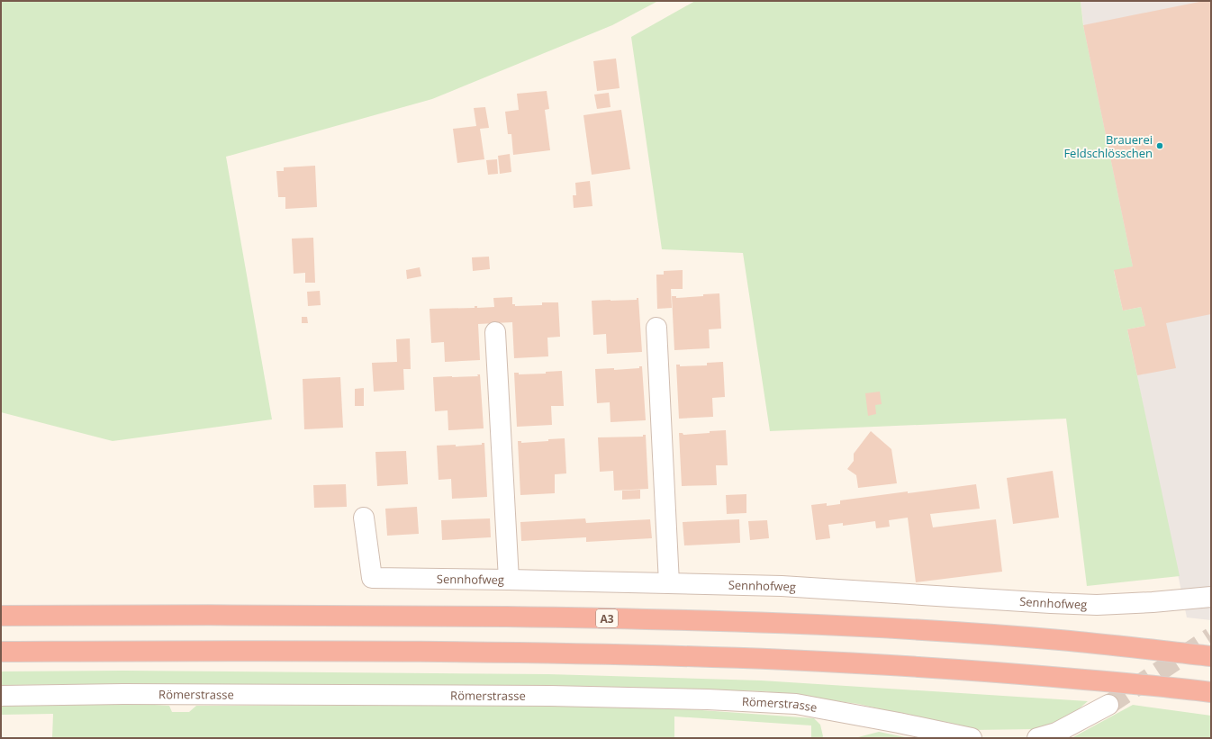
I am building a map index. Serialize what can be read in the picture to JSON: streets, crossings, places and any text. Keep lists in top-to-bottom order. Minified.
{"streets":{"highway":["A3"],"street":["Sennhofweg","Römerstrasse"]},"places":["Brauerei Feldschlösschen"]}
